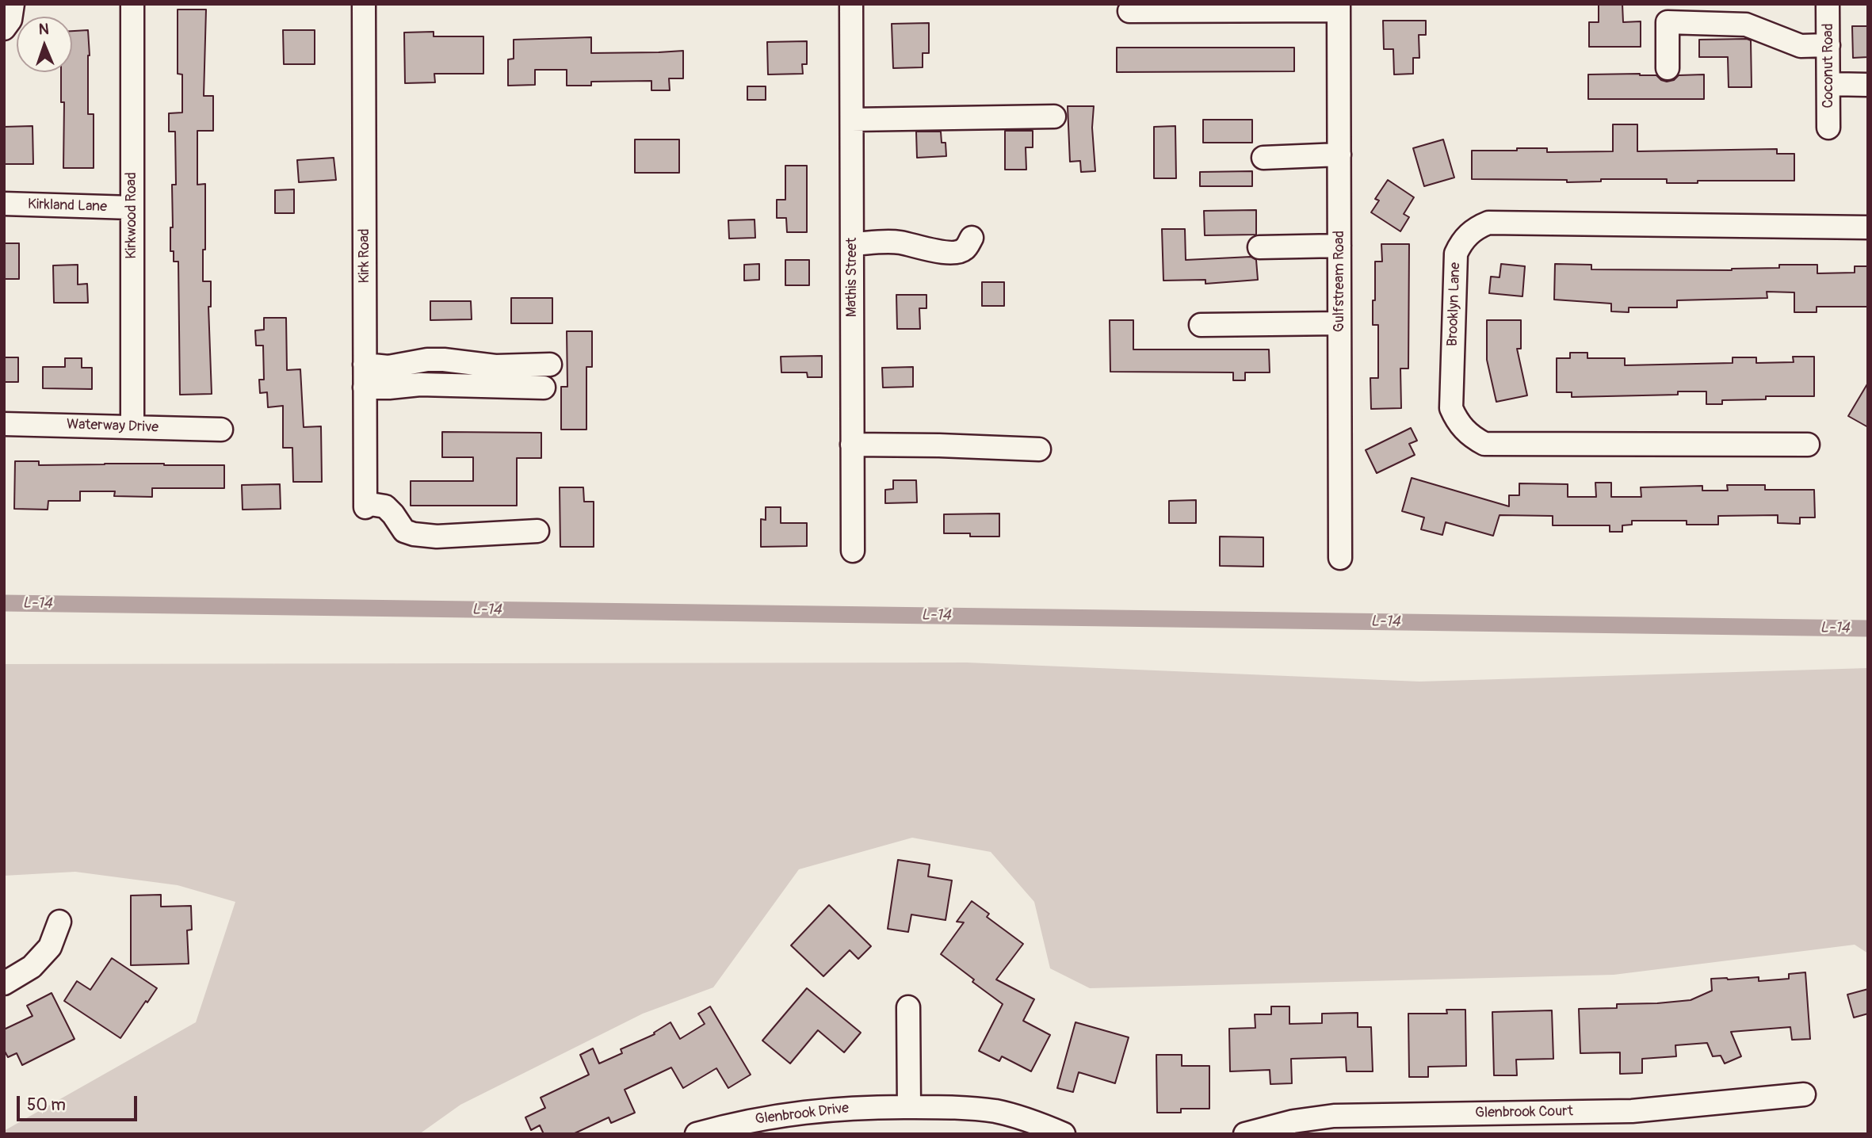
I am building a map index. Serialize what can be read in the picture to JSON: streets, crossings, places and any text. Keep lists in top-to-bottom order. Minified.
{"streets":{"street":["Coconut Road","Kirkland Lane","Kirkwood Road","Kirk Road","Mathis Street","Gulfstream Road","Brooklyn Lane","Waterway Drive","Glenbrook Court","Glenbrook Drive"]},"crossings":[["Kirkland Lane","Kirkwood Road"],["Kirkwood Road","Waterway Drive"]],"water":["L-14"],"scale_bar":"50 m","north":"top"}
